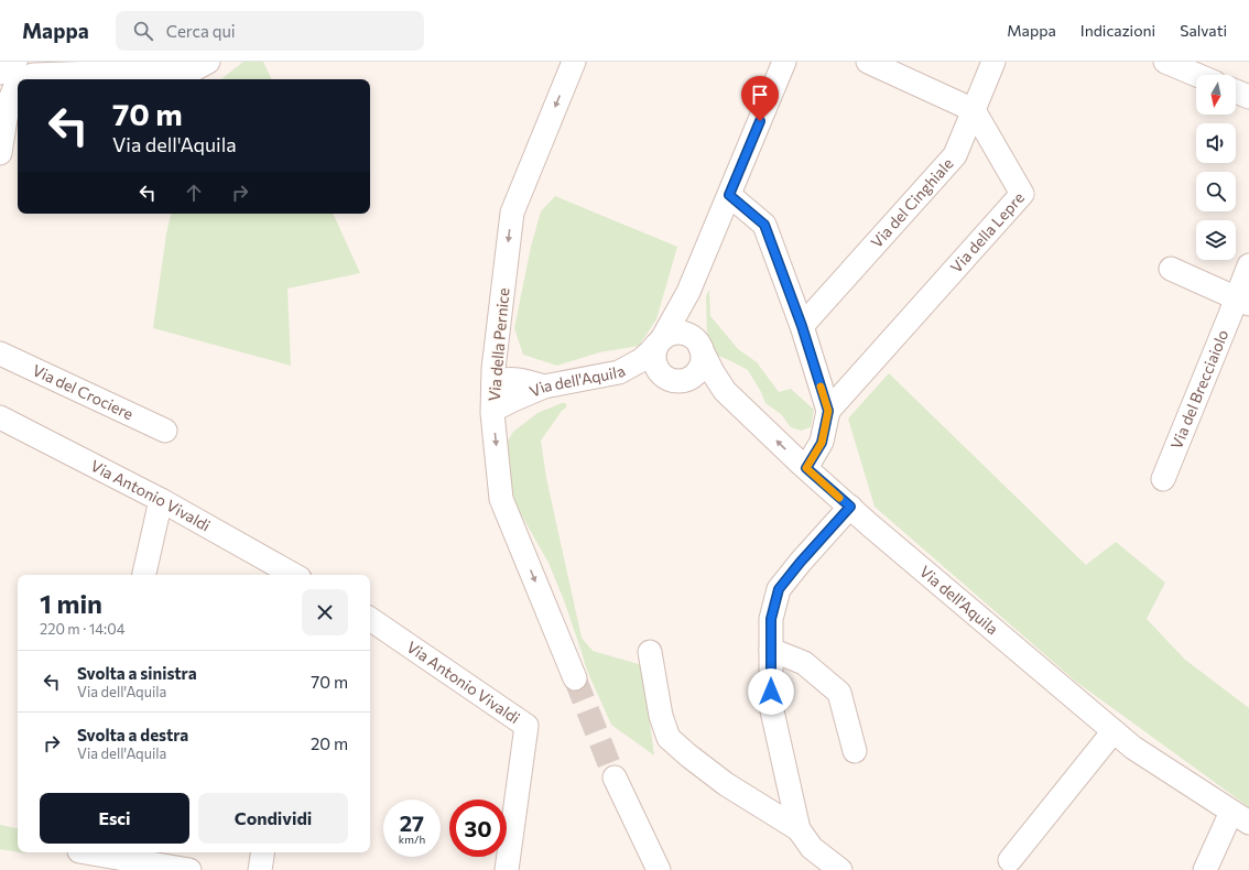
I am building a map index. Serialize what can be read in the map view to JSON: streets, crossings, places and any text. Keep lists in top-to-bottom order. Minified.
{"streets":{"street":["Via del Cinghiale","Via della Lepre","Via della Pernice","Via dell'Aquila","Via del Brecciaiolo","Via del Crociere","Via Antonio Vivaldi"]},"crossings":[["Via del Cinghiale","Via della Lepre"],["Via della Pernice","Via dell'Aquila"]],"one_way":["Via della Pernice"],"north":"bottom","page":{"header":"Mappa","search":"Cerca qui","nav":["Mappa","Indicazioni","Salvati"],"turn":["70 m","Via dell'Aquila"],"heading":["1 min","220 m · 14:04"],"list":[{"name":"Svolta a sinistra","note":"Via dell'Aquila","value":"70 m"},{"name":"Svolta a destra","note":"Via dell'Aquila","value":"20 m"}],"buttons":["Esci","Condividi"],"speed":"27 km/h","limit":"30"}}
